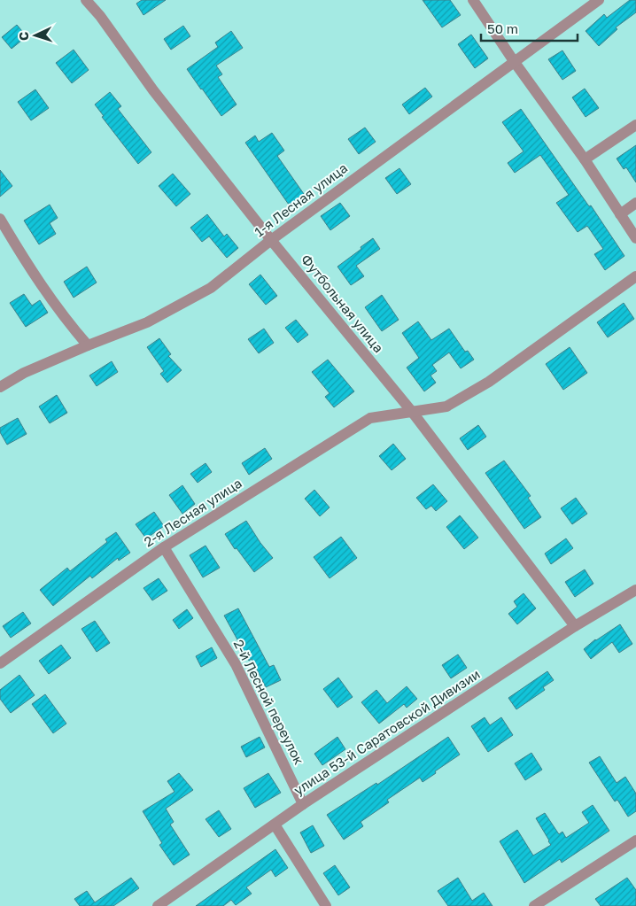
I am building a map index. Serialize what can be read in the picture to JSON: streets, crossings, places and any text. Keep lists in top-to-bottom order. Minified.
{"streets":{"street":["1-я Лесная улица","Футбольная улица","2-я Лесная улица","2-й Лесной переулок","улица 53-й Саратовской Дивизии"]},"crossings":[["1-я Лесная улица","Футбольная улица"],["Футбольная улица","2-я Лесная улица"],["Футбольная улица","улица 53-й Саратовской Дивизии"],["2-я Лесная улица","2-й Лесной переулок"],["2-й Лесной переулок","улица 53-й Саратовской Дивизии"]],"scale_bar":"50 m","north":"left"}
